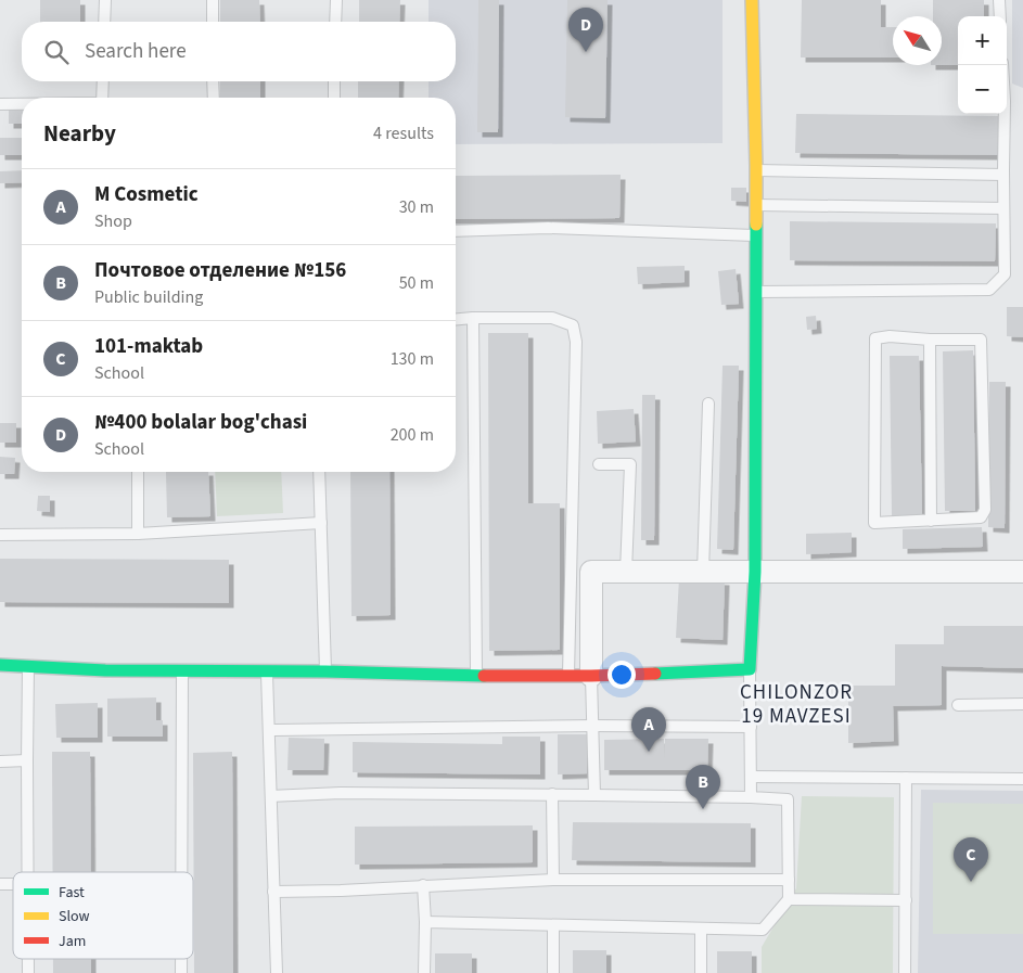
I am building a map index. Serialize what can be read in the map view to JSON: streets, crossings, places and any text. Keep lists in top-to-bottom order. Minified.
{"districts":["CHILONZOR 19 MAVZESI"],"legend":["Fast","Slow","Jam"],"north":"top left","page":{"pins":["D","A","B","C"],"map_buttons":["+","−"],"search":"Search here","heading":["Nearby","4 results"],"list":[{"mark":"A","name":"M Cosmetic","note":"Shop","value":"30 m"},{"mark":"B","name":"Почтовое отделение №156","note":"Public building","value":"50 m"},{"mark":"C","name":"101-maktab","note":"School","value":"130 m"},{"mark":"D","name":"№400 bolalar bog'chasi","note":"School","value":"200 m"}]}}
